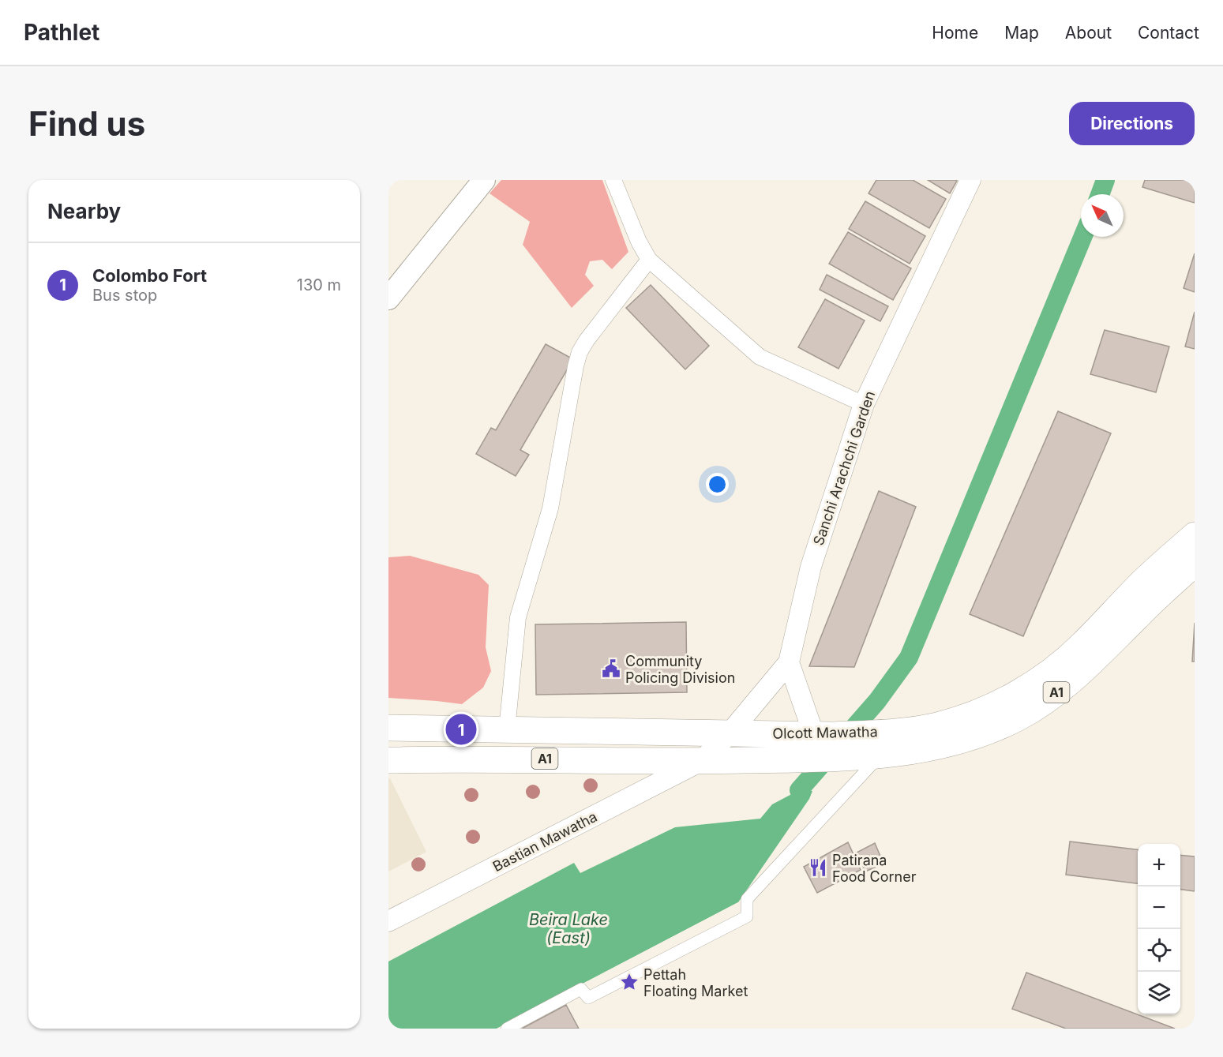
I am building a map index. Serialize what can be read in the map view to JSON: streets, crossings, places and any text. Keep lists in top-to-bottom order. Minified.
{"streets":{"highway":["A1","Olcott Mawatha"],"street":["Sanchi Arachchi Garden","Bastian Mawatha"]},"crossings":[["Sanchi Arachchi Garden","Olcott Mawatha"],["Sanchi Arachchi Garden","Bastian Mawatha"],["Olcott Mawatha","Bastian Mawatha"]],"water":["Beira Lake (East)"],"places":{"public building":["Community Policing Division"],"restaurant":["Patirana Food Corner"],"place":["Pettah Floating Market"]},"north":"top left","page":{"header":"Pathlet","nav":["Home","Map","About","Contact"],"buttons":"Directions","title":"Find us","heading":"Nearby","list":[{"mark":"1","name":"Colombo Fort","note":"Bus stop","value":"130 m"}],"pins":"1","map_buttons":["+","−"]}}
